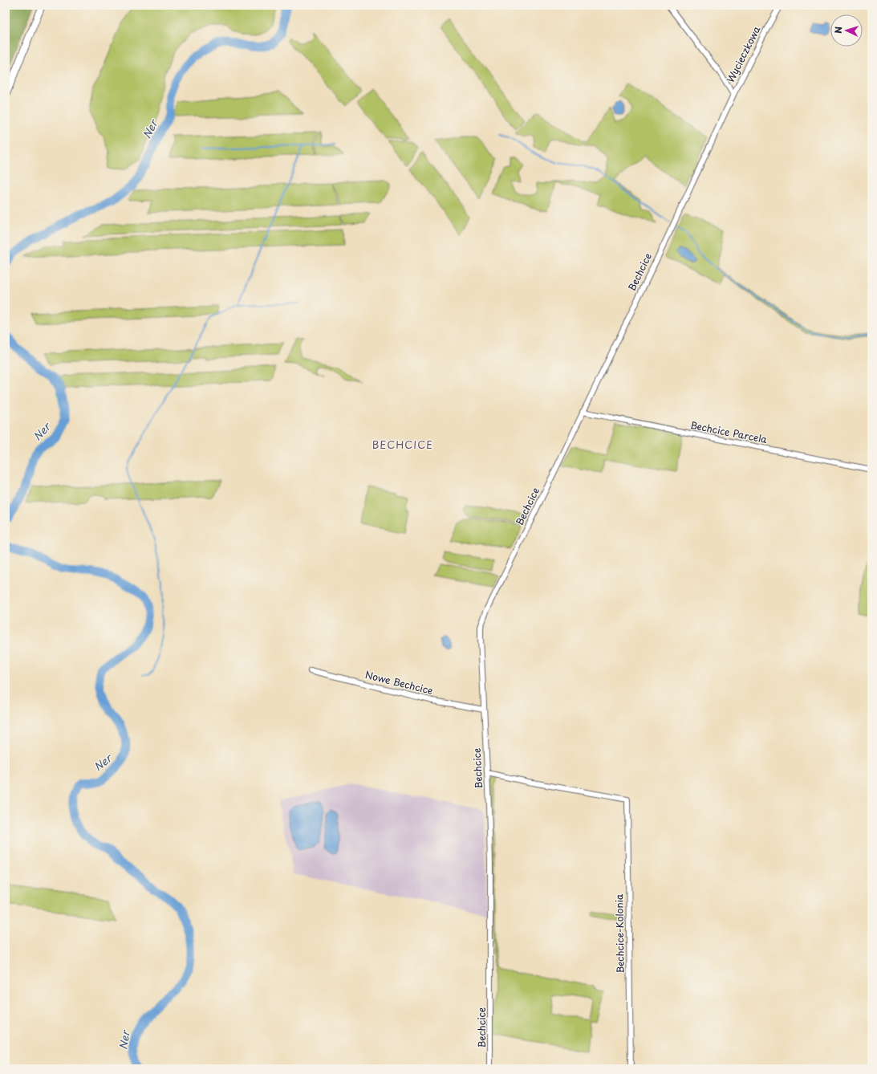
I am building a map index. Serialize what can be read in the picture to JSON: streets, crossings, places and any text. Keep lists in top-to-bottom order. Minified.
{"streets":{"street":["Wycieczkowa","Bechcice","Bechcice Parcela","Nowe Bechcice","Bechcice-Kolonia"]},"crossings":[["Wycieczkowa","Bechcice"],["Bechcice","Bechcice Parcela"],["Bechcice","Nowe Bechcice"],["Bechcice","Bechcice-Kolonia"]],"districts":["BECHCICE"],"water":["Ner"],"north":"left"}
